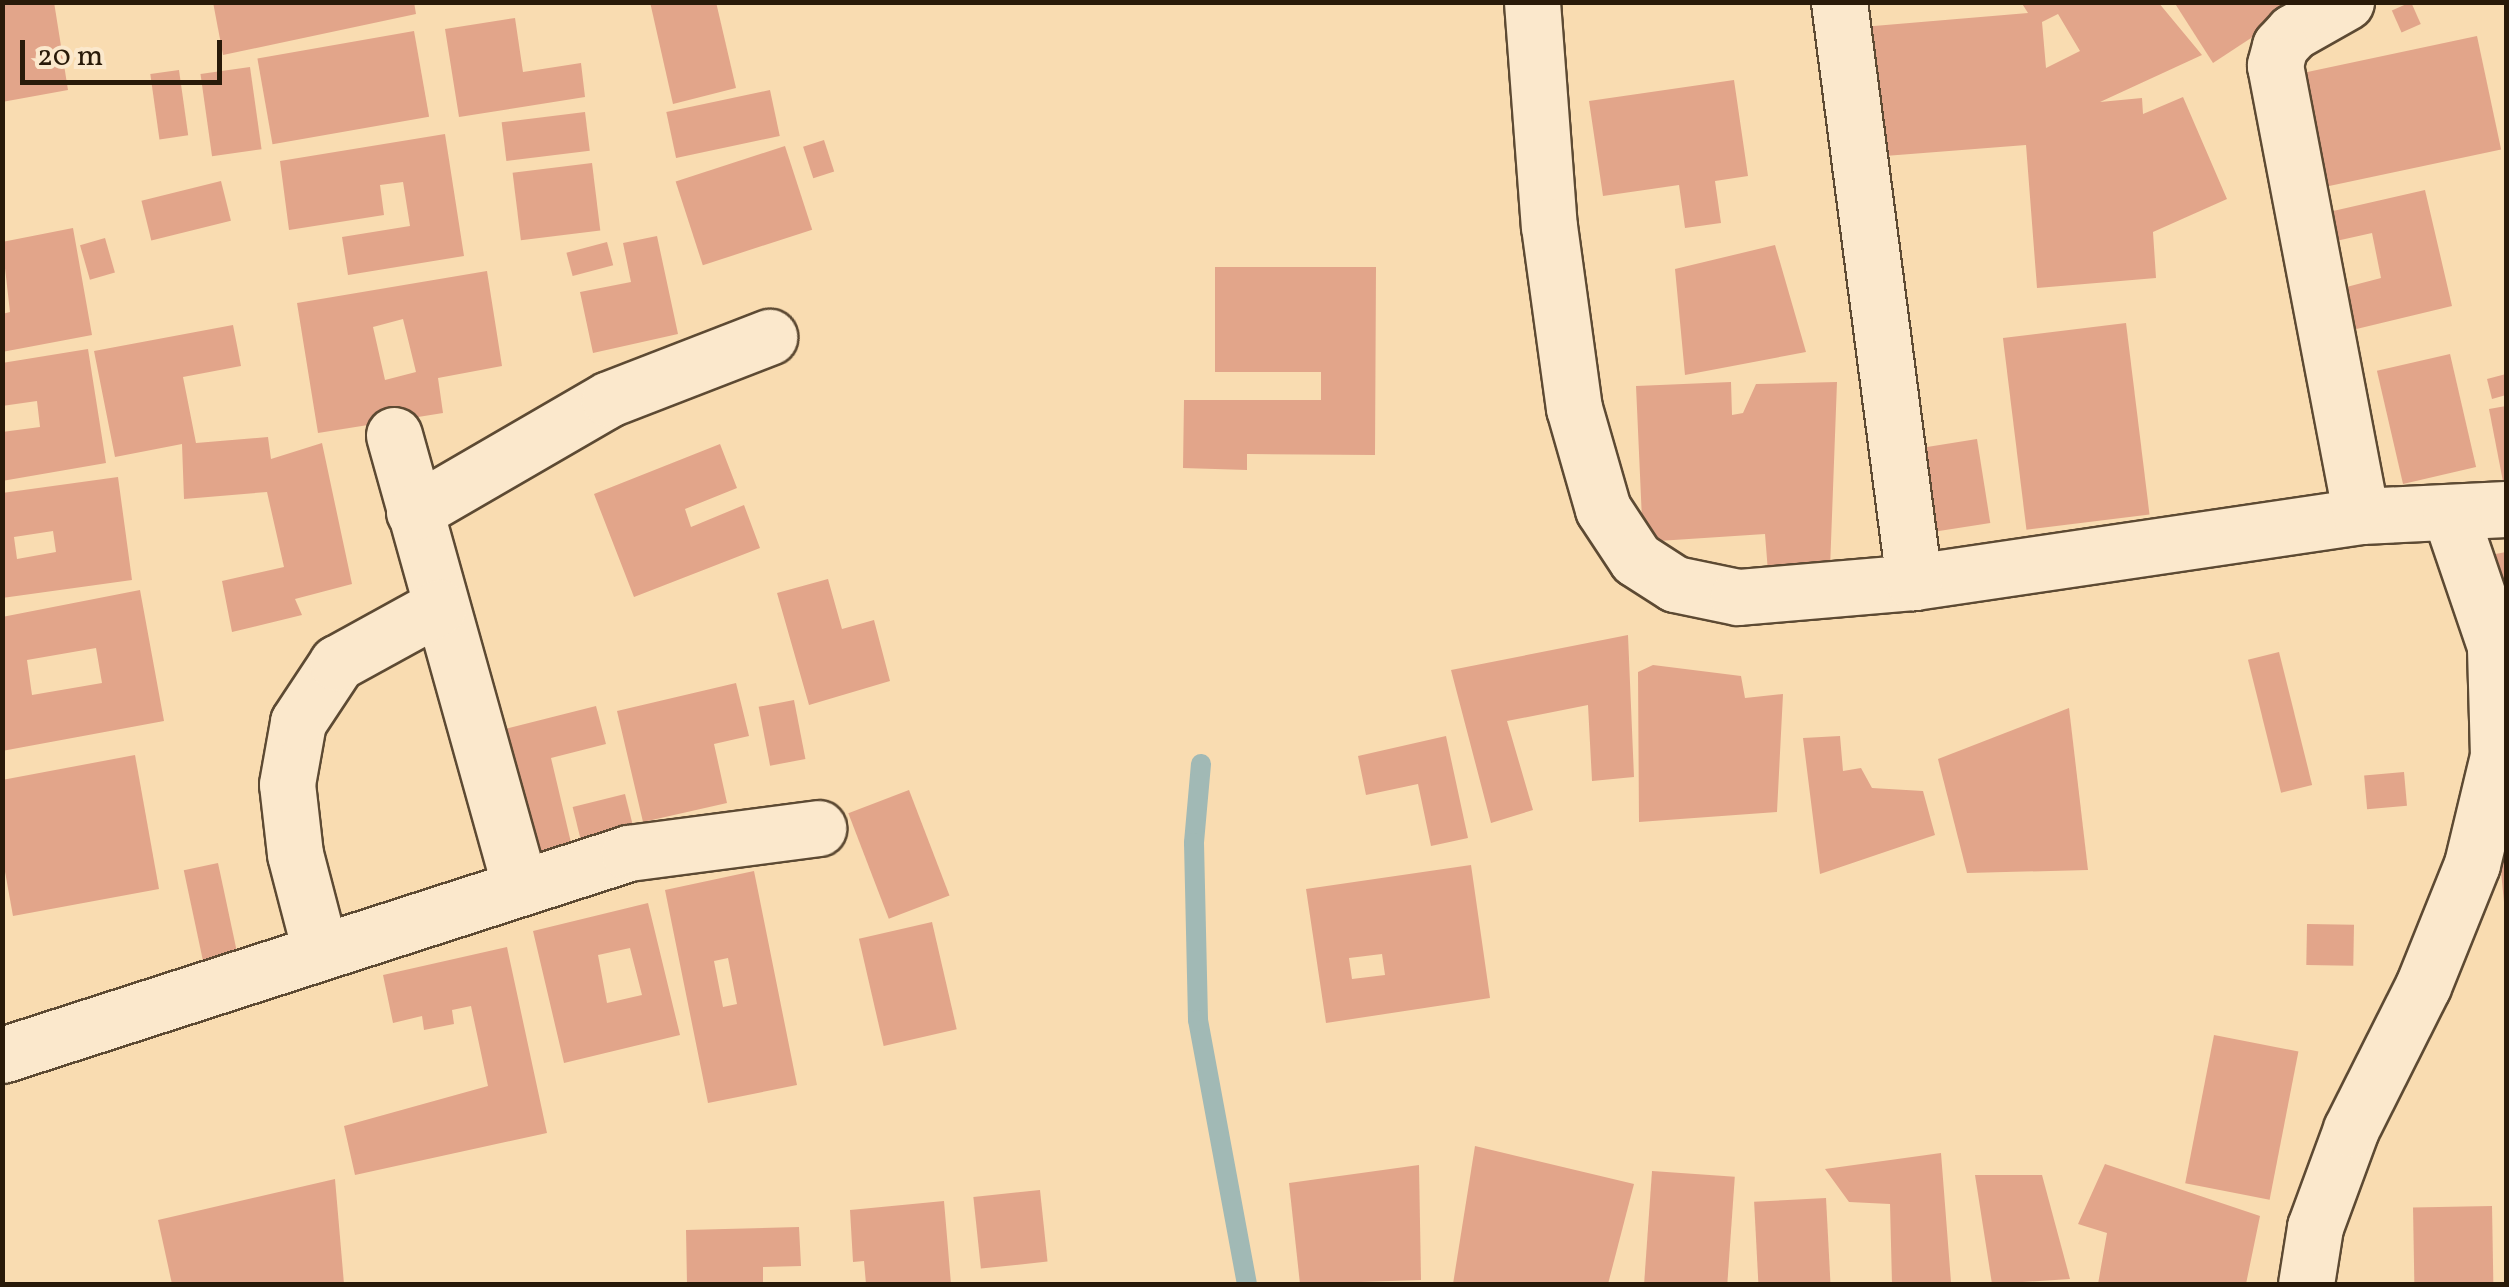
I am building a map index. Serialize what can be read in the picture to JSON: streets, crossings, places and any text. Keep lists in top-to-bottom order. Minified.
{"scale_bar":"20 m"}
